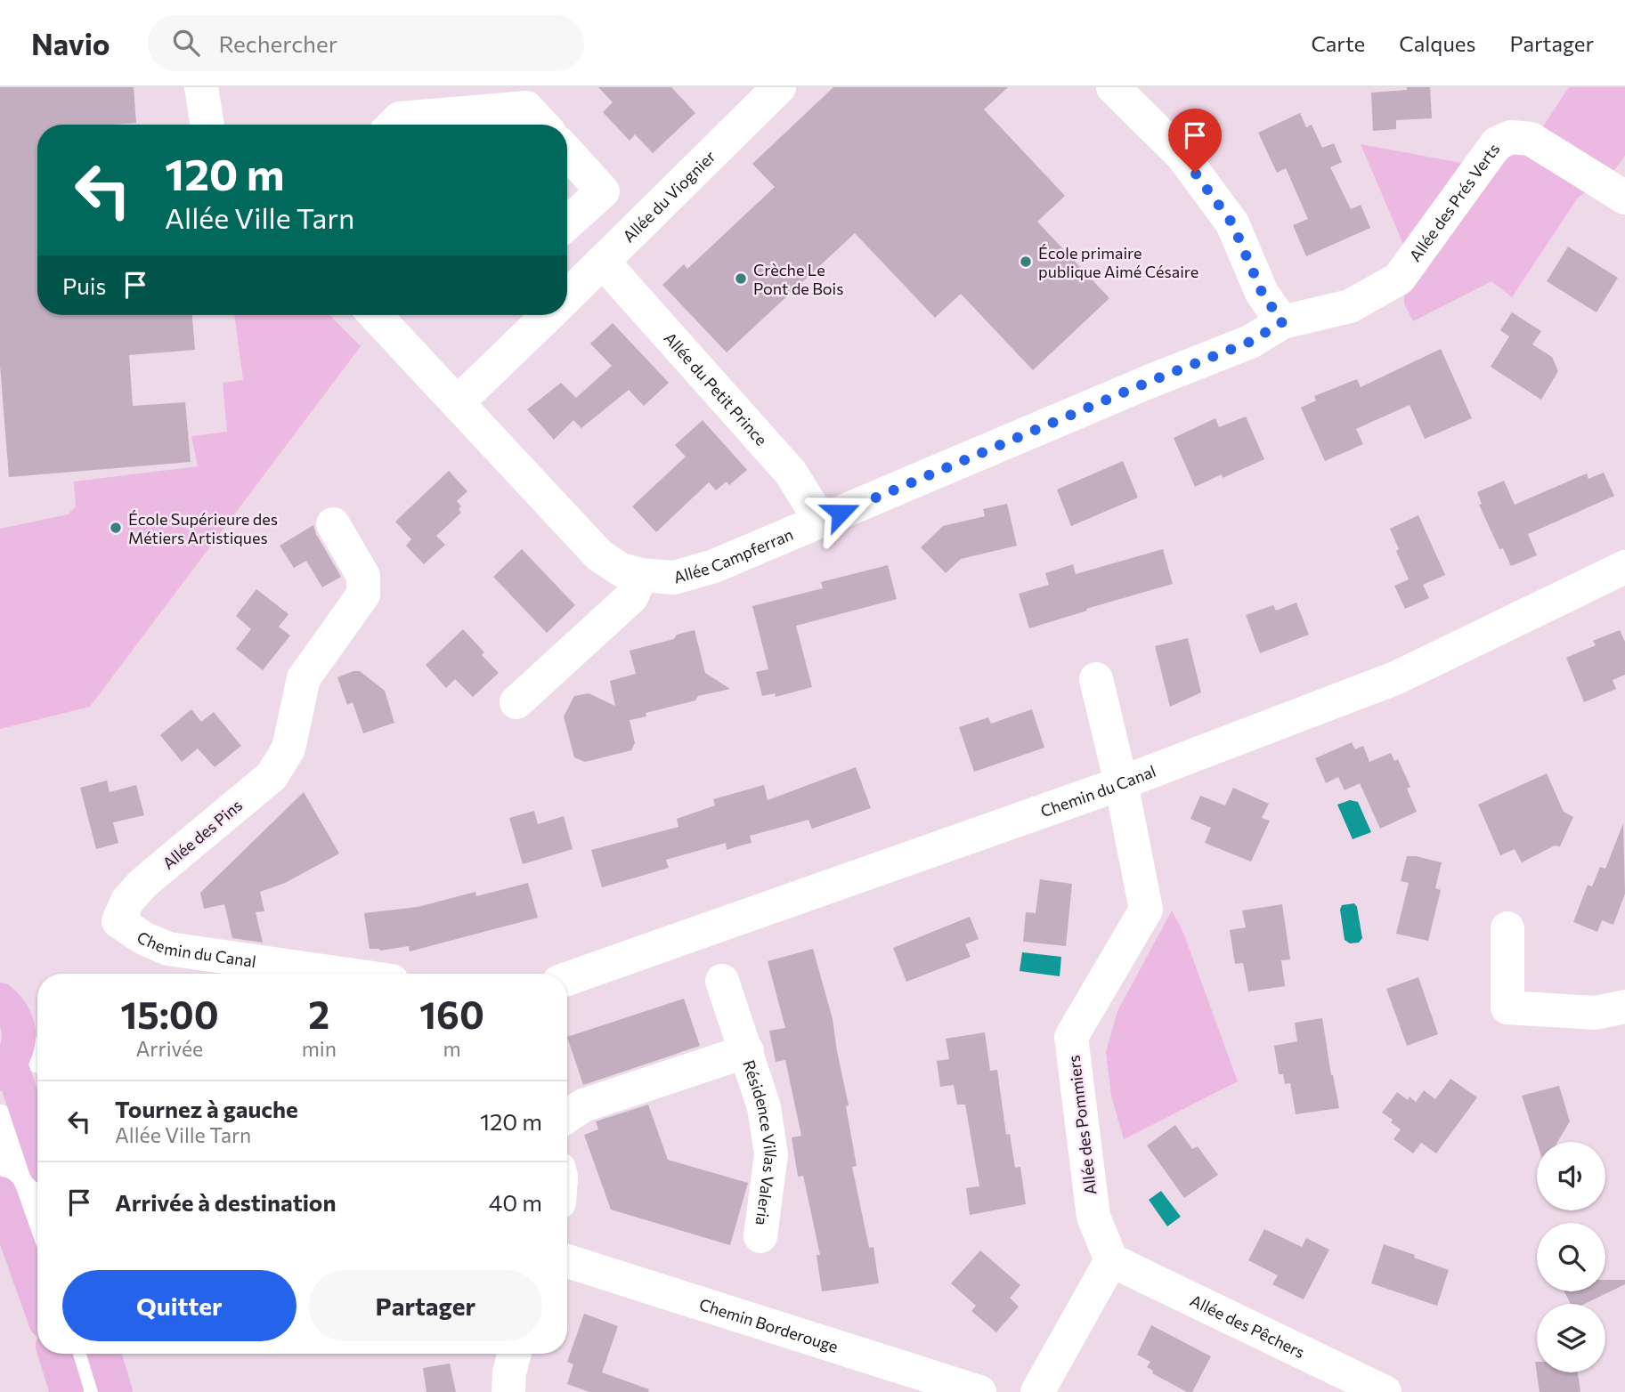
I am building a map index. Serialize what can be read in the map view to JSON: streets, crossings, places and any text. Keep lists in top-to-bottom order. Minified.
{"streets":{"street":["Allée du Viognier","Allée des Prés Verts","Allée du Petit Prince","Allée Campferran","Chemin du Canal","Allée des Pins","Allée des Pommiers","Résidence Villas Valeria","Chemin Borderouge","Allée des Pêchers"]},"crossings":[["Allée du Viognier","Allée du Petit Prince"],["Allée du Viognier","Allée Campferran"],["Allée des Prés Verts","Allée Campferran"],["Allée du Petit Prince","Allée Campferran"],["Chemin du Canal","Allée des Pins"],["Chemin du Canal","Allée des Pommiers"],["Allée des Pommiers","Allée des Pêchers"]],"places":["École primaire publique Aimé Césaire","Crèche Le Pont de Bois","École Supérieure des Métiers Artistiques"],"page":{"header":"Navio","search":"Rechercher","nav":["Carte","Calques","Partager"],"turn":["120 m","Allée Ville Tarn"],"then":"Puis","eta":["15:00","Arrivée","2","min","160","m"],"list":[{"name":"Tournez à gauche","note":"Allée Ville Tarn","value":"120 m"},{"name":"Arrivée à destination","value":"40 m"}],"buttons":["Quitter","Partager"]}}
